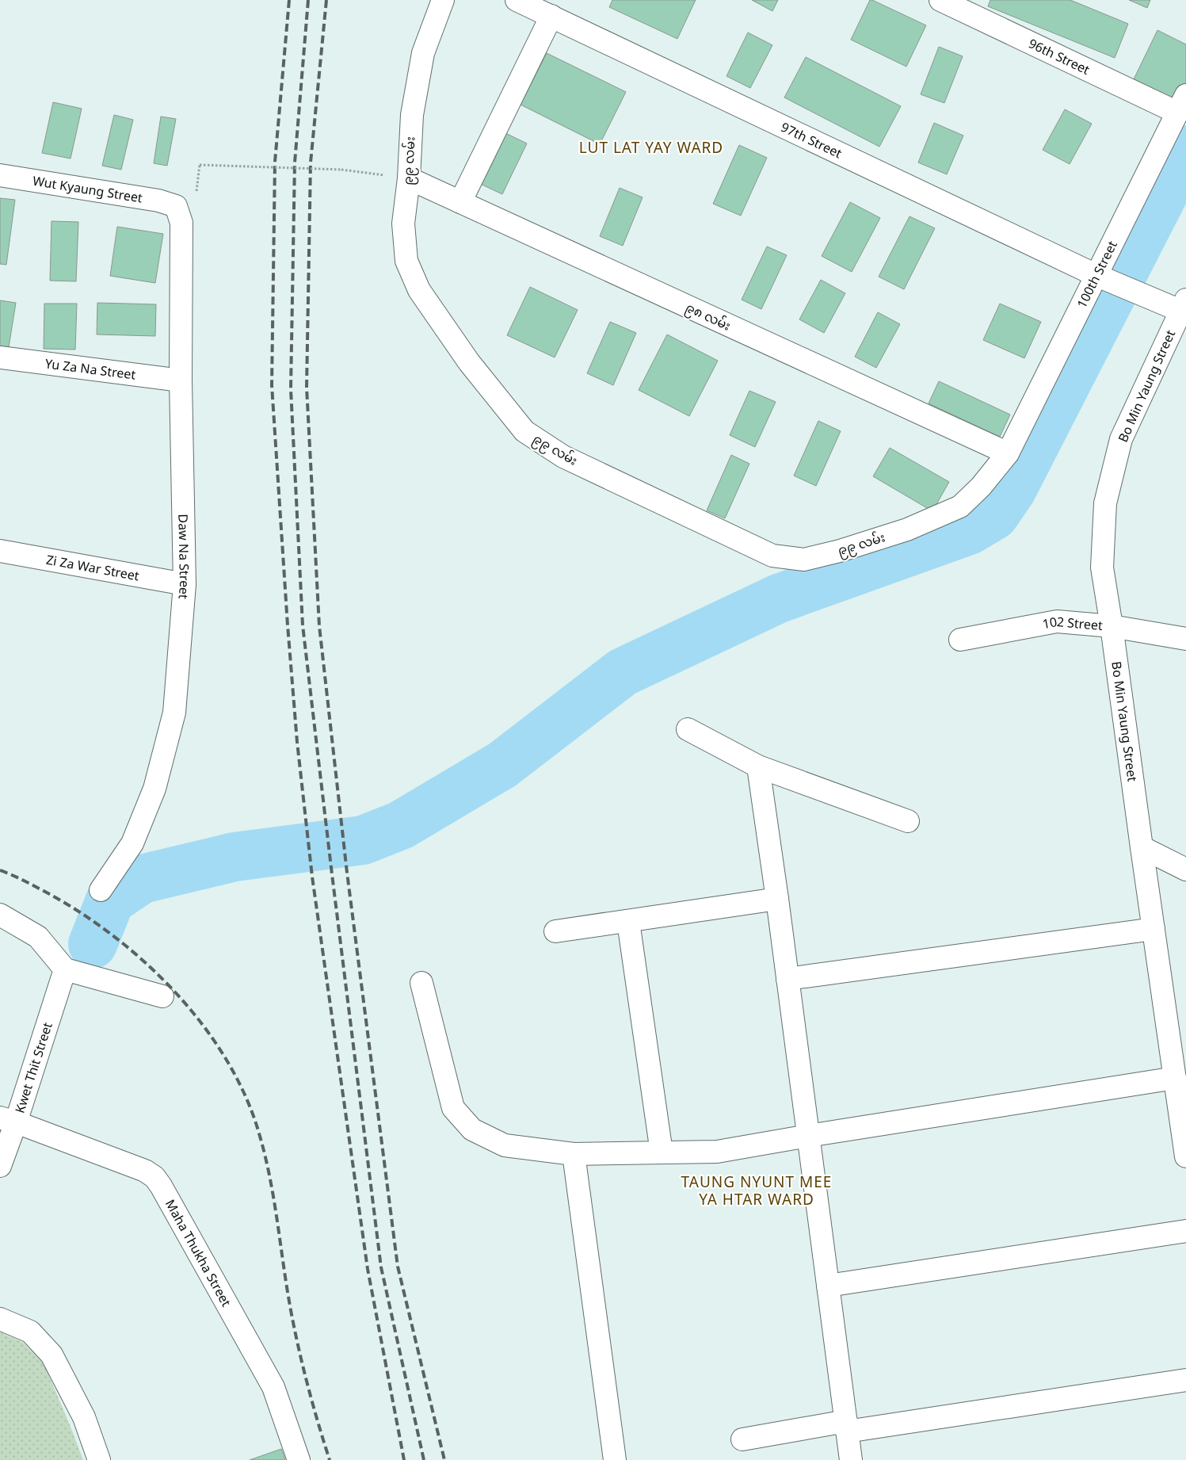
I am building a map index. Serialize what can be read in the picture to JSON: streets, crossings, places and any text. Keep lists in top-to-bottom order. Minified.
{"streets":{"street":["96th Street","97th Street","၉၉ လမ်း","Wut Kyaung Street","100th Street","၉၈ လမ်း","Yu Za Na Street","Bo Min Yaung Street","Daw Na Street","Zi Za War Street","102 Street","Kwet Thit Street","Maha Thukha Street"]},"crossings":[["96th Street","100th Street"],["97th Street","100th Street"],["97th Street","Bo Min Yaung Street"],["၉၉ လမ်း","100th Street"],["၉၉ လမ်း","၉၈ လမ်း"],["Wut Kyaung Street","Daw Na Street"],["100th Street","၉၈ လမ်း"],["Yu Za Na Street","Daw Na Street"],["Bo Min Yaung Street","102 Street"],["Daw Na Street","Zi Za War Street"],["Kwet Thit Street","Maha Thukha Street"]],"districts":["LUT LAT YAY WARD","TAUNG NYUNT MEE YA HTAR WARD"]}
